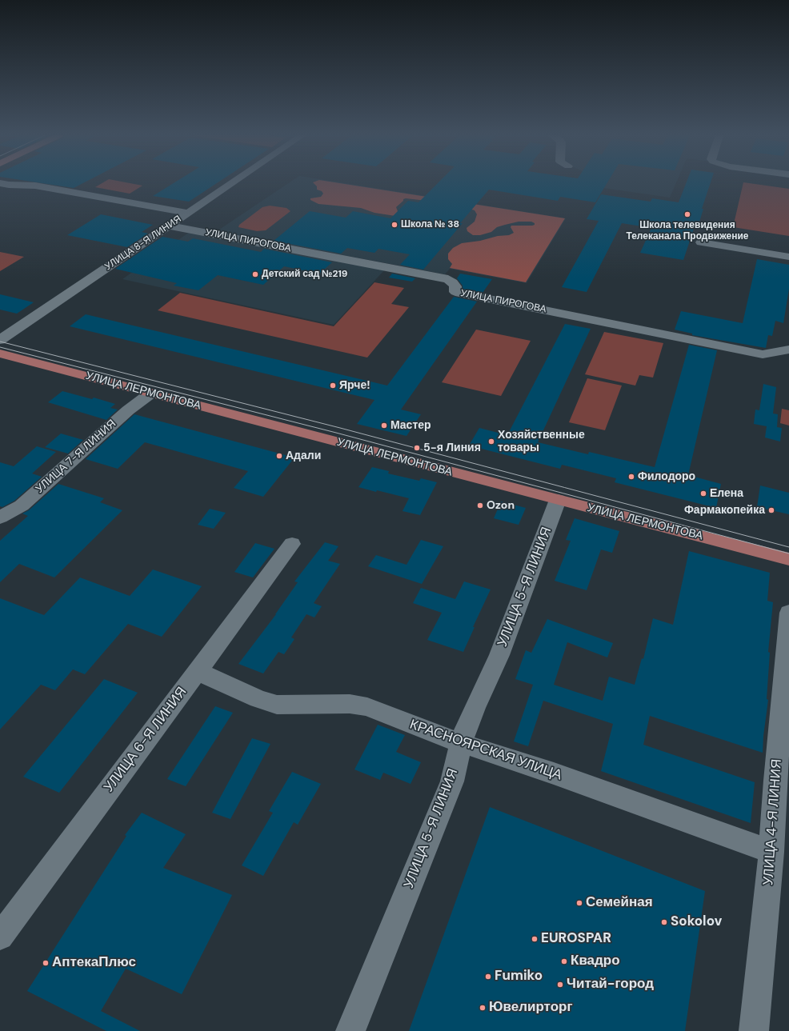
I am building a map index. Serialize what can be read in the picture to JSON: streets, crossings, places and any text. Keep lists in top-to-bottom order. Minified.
{"streets":{"main road":["УЛИЦА ЛЕРМОНТОВА"],"street":["УЛИЦА ПИРОГОВА","УЛИЦА 8-Я ЛИНИЯ","УЛИЦА 7-Я ЛИНИЯ","УЛИЦА 5-Я ЛИНИЯ","УЛИЦА 6-Я ЛИНИЯ","КРАСНОЯРСКАЯ УЛИЦА","УЛИЦА 4-Я ЛИНИЯ"]},"crossings":[["УЛИЦА ПИРОГОВА","УЛИЦА 8-Я ЛИНИЯ"],["УЛИЦА ЛЕРМОНТОВА","УЛИЦА 7-Я ЛИНИЯ"],["УЛИЦА ЛЕРМОНТОВА","УЛИЦА 5-Я ЛИНИЯ"],["УЛИЦА 5-Я ЛИНИЯ","КРАСНОЯРСКАЯ УЛИЦА"],["УЛИЦА 6-Я ЛИНИЯ","КРАСНОЯРСКАЯ УЛИЦА"],["КРАСНОЯРСКАЯ УЛИЦА","УЛИЦА 4-Я ЛИНИЯ"]],"places":["Школа телевидения Телеканала Продвижение","Школа № 38","Детский сад №219","Ярче!","Мастер","Хозяйственные товары","5-я Линия","Адали","Филодоро","Елена","Ozon","Фармакопейка","Семейная","Sokolov","EUROSPAR","Квадро","АптекаПлюс","Fumiko","Читай-город","Ювелирторг"]}
